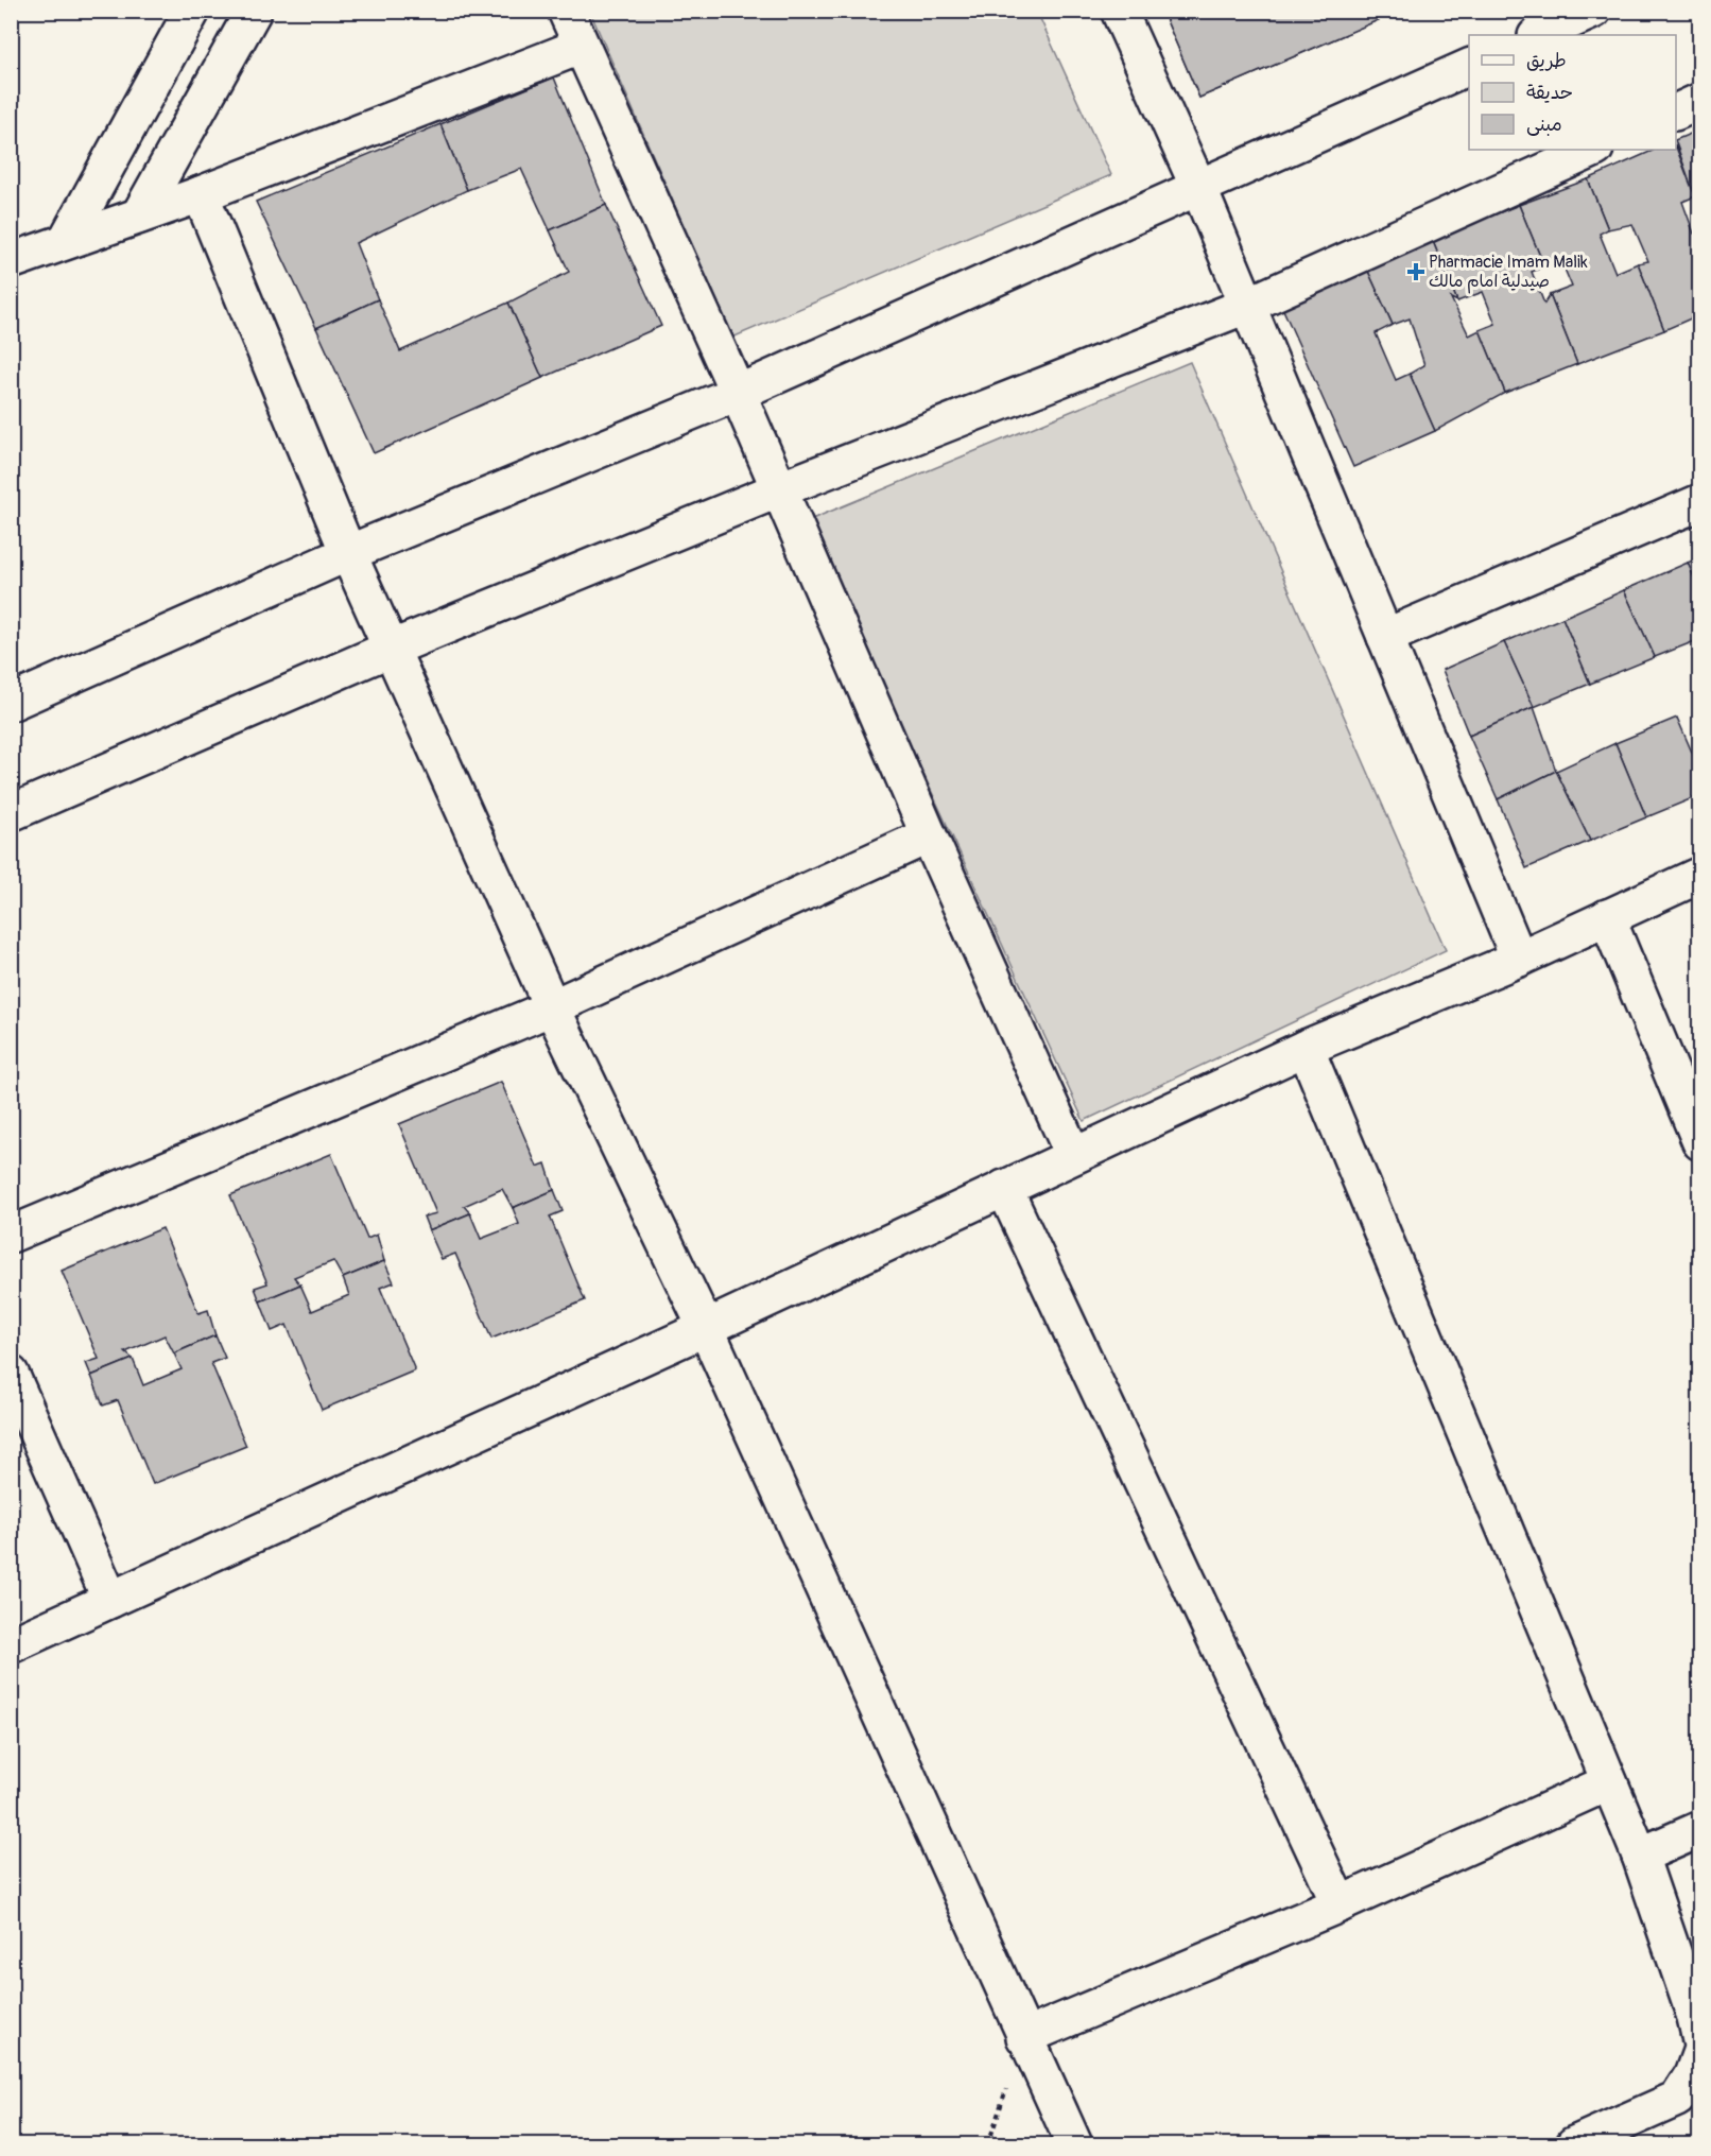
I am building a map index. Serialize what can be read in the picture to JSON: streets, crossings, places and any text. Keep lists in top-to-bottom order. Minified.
{"places":{"health":["Pharmacie Imam Malik صيدلية امام مالك"]},"legend":["طريق","حديقة","مبنى"]}
